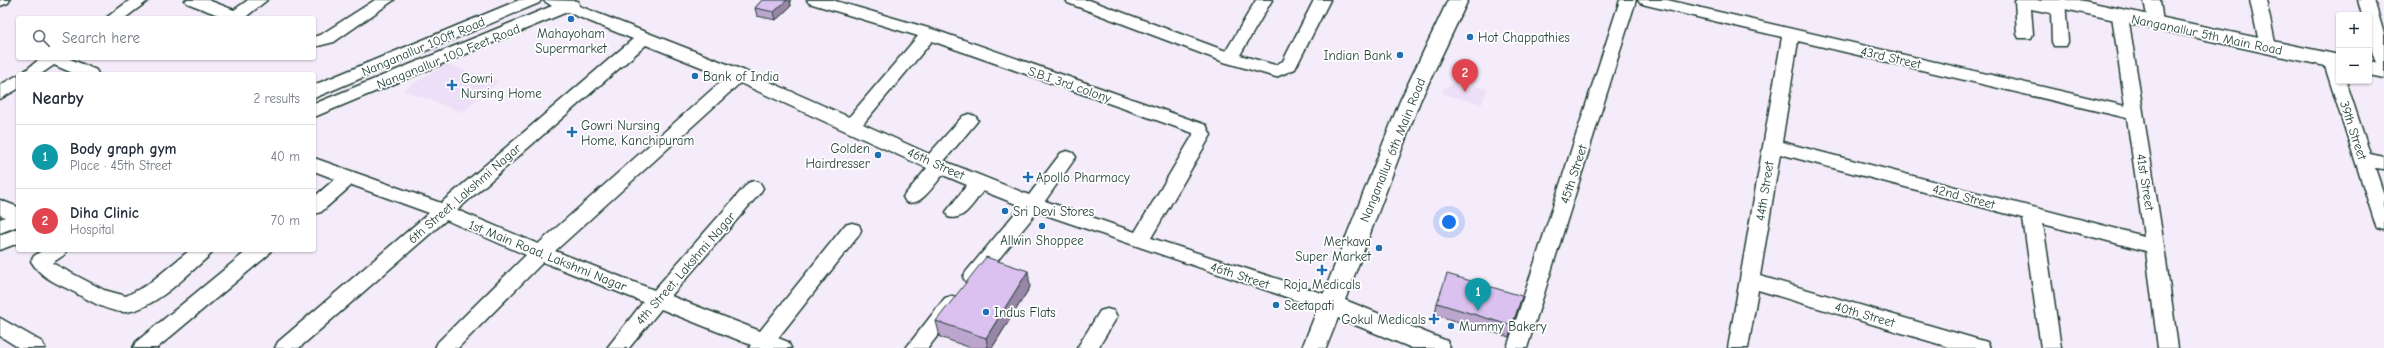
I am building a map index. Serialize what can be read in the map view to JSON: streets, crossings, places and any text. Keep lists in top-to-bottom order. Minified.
{"streets":{"street":["Nanganallur 5th Main Road","Nanganallur 100ft Road","Nanganallur 100 Feet Road","43rd Street","S.B.I 3rd colony","39th Street","Nanganallur 6th Main Road","46th Street","45th Street","41st Street","44th Street","6th Street, Lakshmi Nagar","42nd Street","1st Main Road, Lakshmi Nagar","4th Street, Lakshmi Nagar","40th Street"]},"crossings":[["Nanganallur 5th Main Road","39th Street"],["Nanganallur 5th Main Road","41st Street"],["Nanganallur 100 Feet Road","46th Street"],["43rd Street","41st Street"],["43rd Street","44th Street"],["S.B.I 3rd colony","46th Street"],["Nanganallur 6th Main Road","46th Street"],["46th Street","6th Street, Lakshmi Nagar"],["41st Street","42nd Street"],["44th Street","42nd Street"],["44th Street","40th Street"],["6th Street, Lakshmi Nagar","1st Main Road, Lakshmi Nagar"],["1st Main Road, Lakshmi Nagar","4th Street, Lakshmi Nagar"]],"places":{"other":["Mahayoham Supermarket","Hot Chappathies","Indian Bank","Bank of India","Golden Hairdresser","Sri Devi Stores","Allwin Shoppee","Merkava Super Market","Seetapati","Indus Flats","Mummy Bakery"],"health":["Gowri Nursing Home","Gowri Nursing Home, Kanchipuram","Apollo Pharmacy","Roja Medicals","Gokul Medicals"]},"page":{"map_buttons":["+","−"],"search":"Search here","pins":["2","1"],"heading":["Nearby","2 results"],"list":[{"mark":"1","name":"Body graph gym","note":"Place · 45th Street","value":"40 m"},{"mark":"2","name":"Diha Clinic","note":"Hospital","value":"70 m"}]}}
